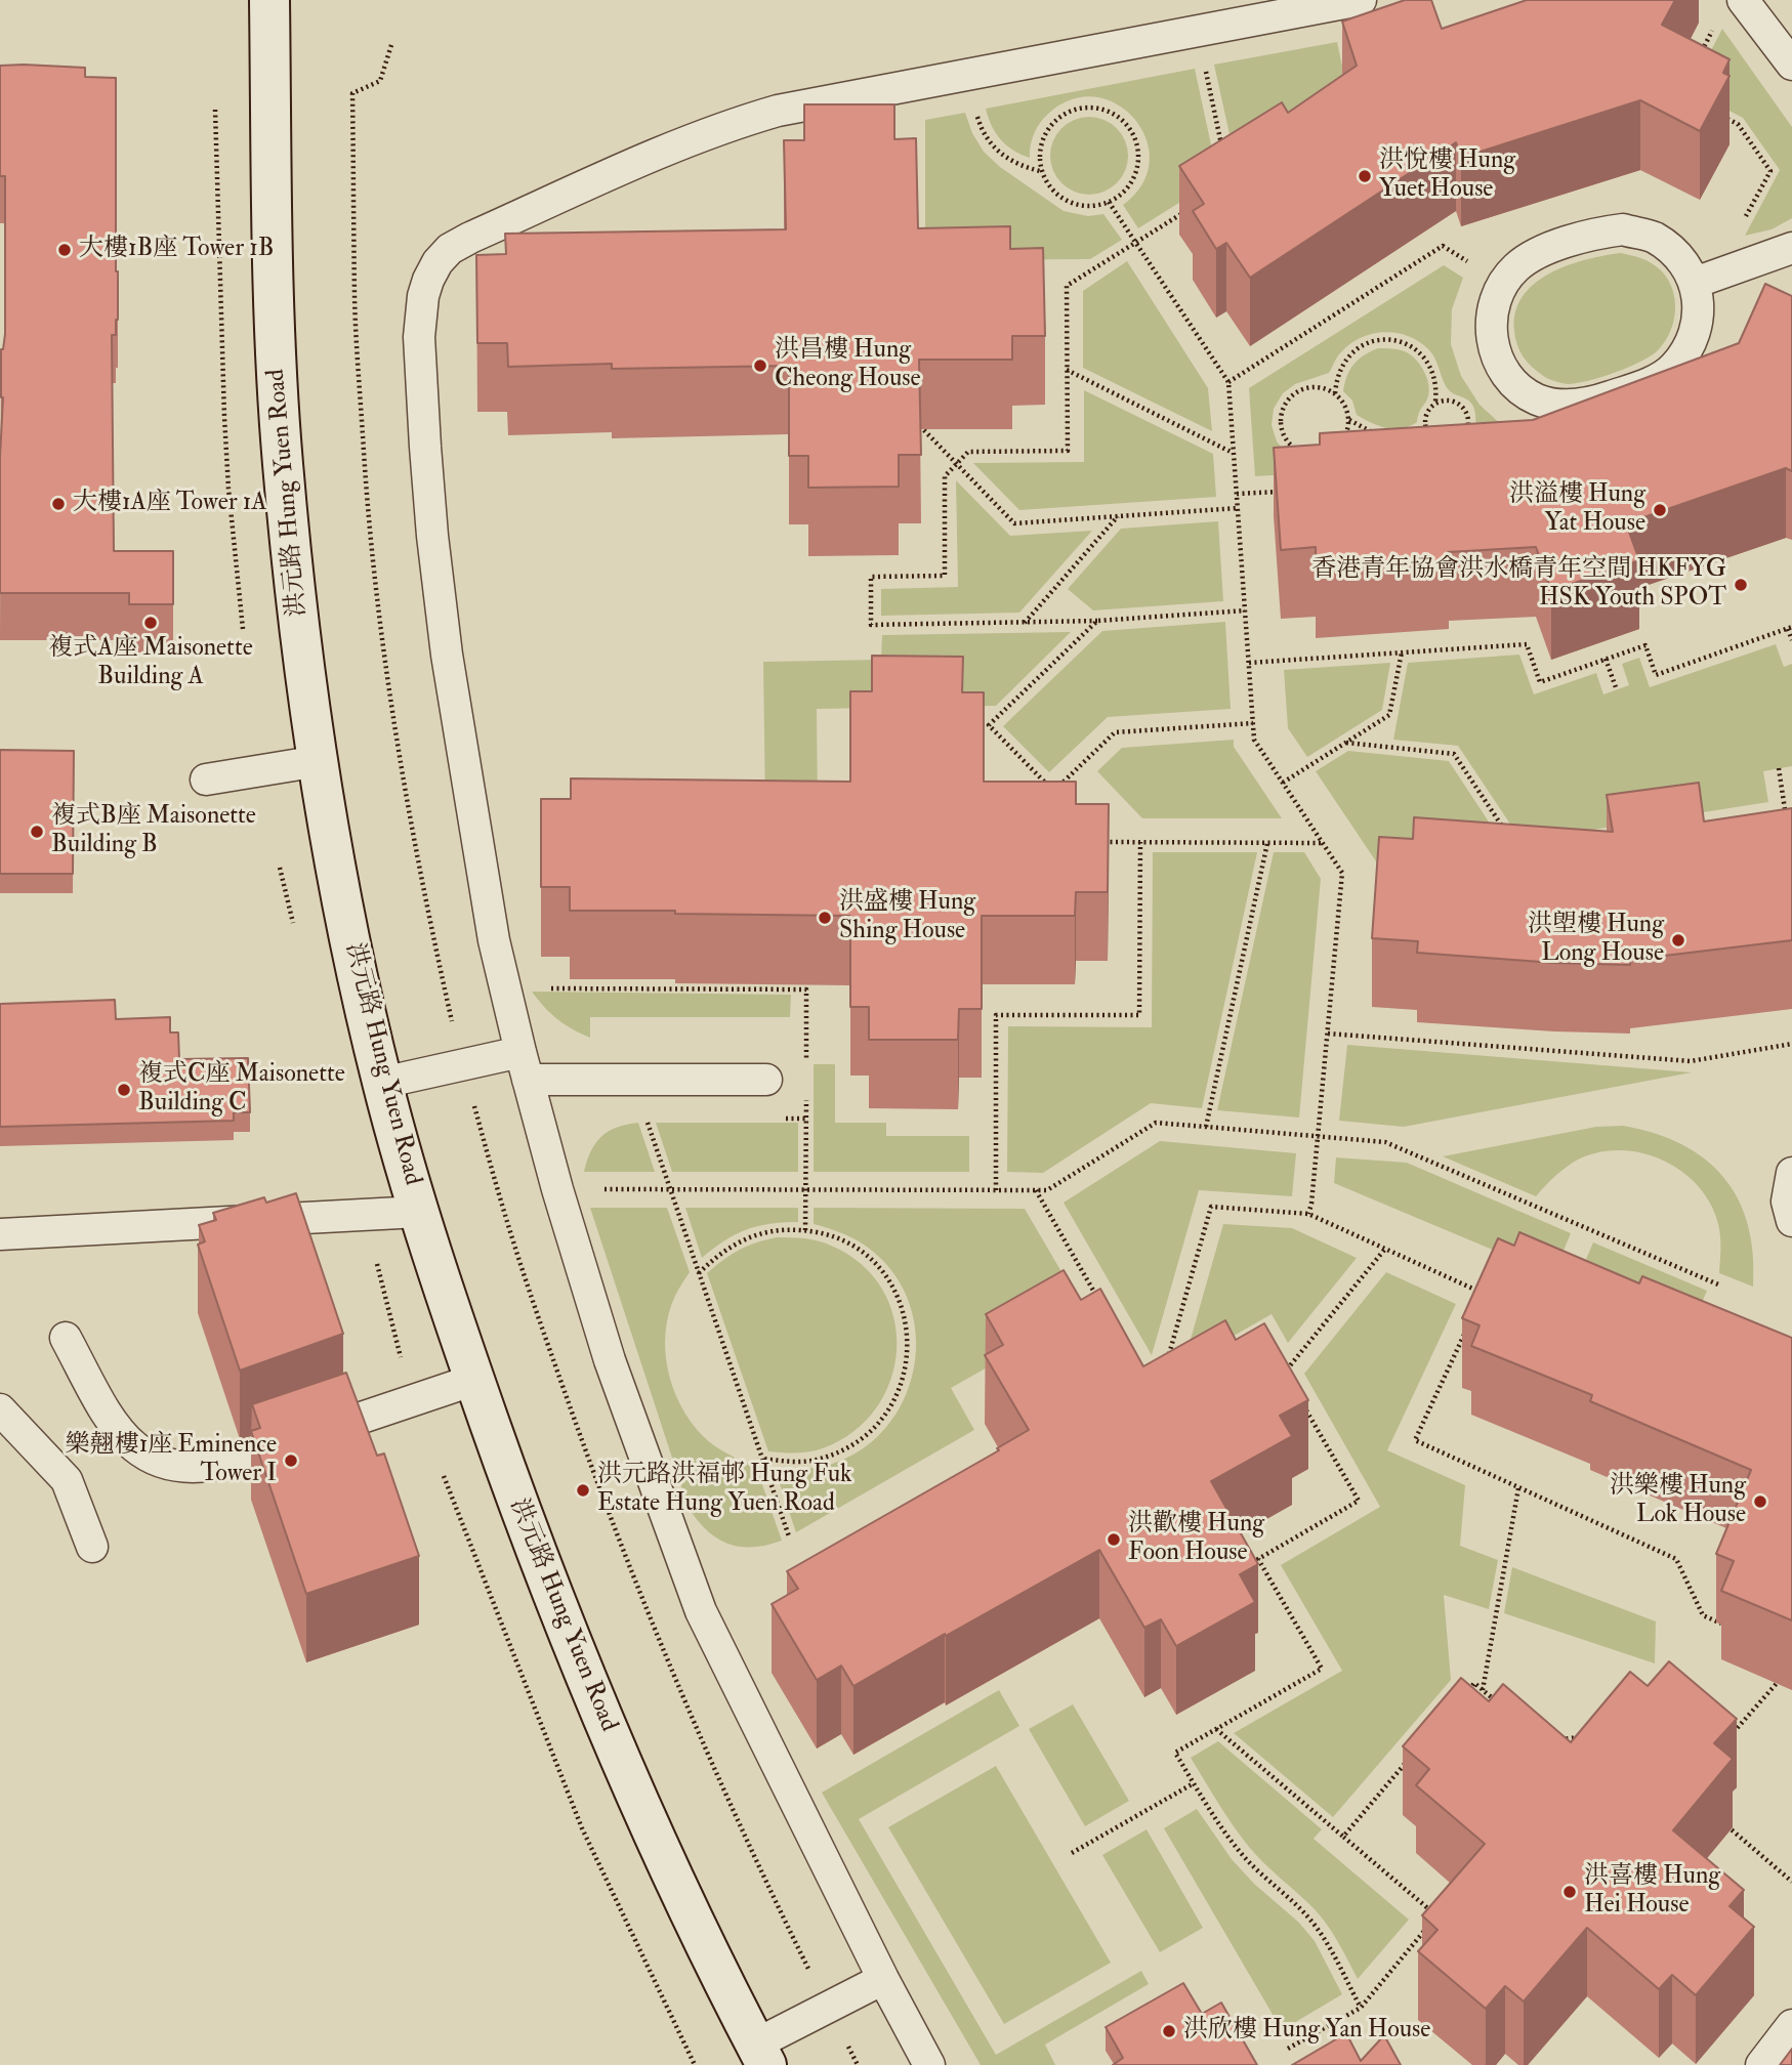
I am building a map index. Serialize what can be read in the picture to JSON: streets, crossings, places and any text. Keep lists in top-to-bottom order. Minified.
{"streets":{"street":["洪元路 Hung Yuen Road"]},"places":["洪悅樓 Hung Yuet House","大樓1B座 Tower 1B","洪昌樓 Hung Cheong House","大樓1A座 Tower 1A","洪溢樓 Hung Yat House","香港青年協會洪水橋青年空間 HKFYG HSK Youth SPOT","複式A座 Maisonette Building A","複式B座 Maisonette Building B","洪盛樓 Hung Shing House","洪塱樓 Hung Long House","複式C座 Maisonette Building C","樂翹樓1座 Eminence Tower I","洪元路洪福邨 Hung Fuk Estate Hung Yuen Road","洪樂樓 Hung Lok House","洪歡樓 Hung Foon House","洪喜樓 Hung Hei House","洪欣樓 Hung Yan House"]}
